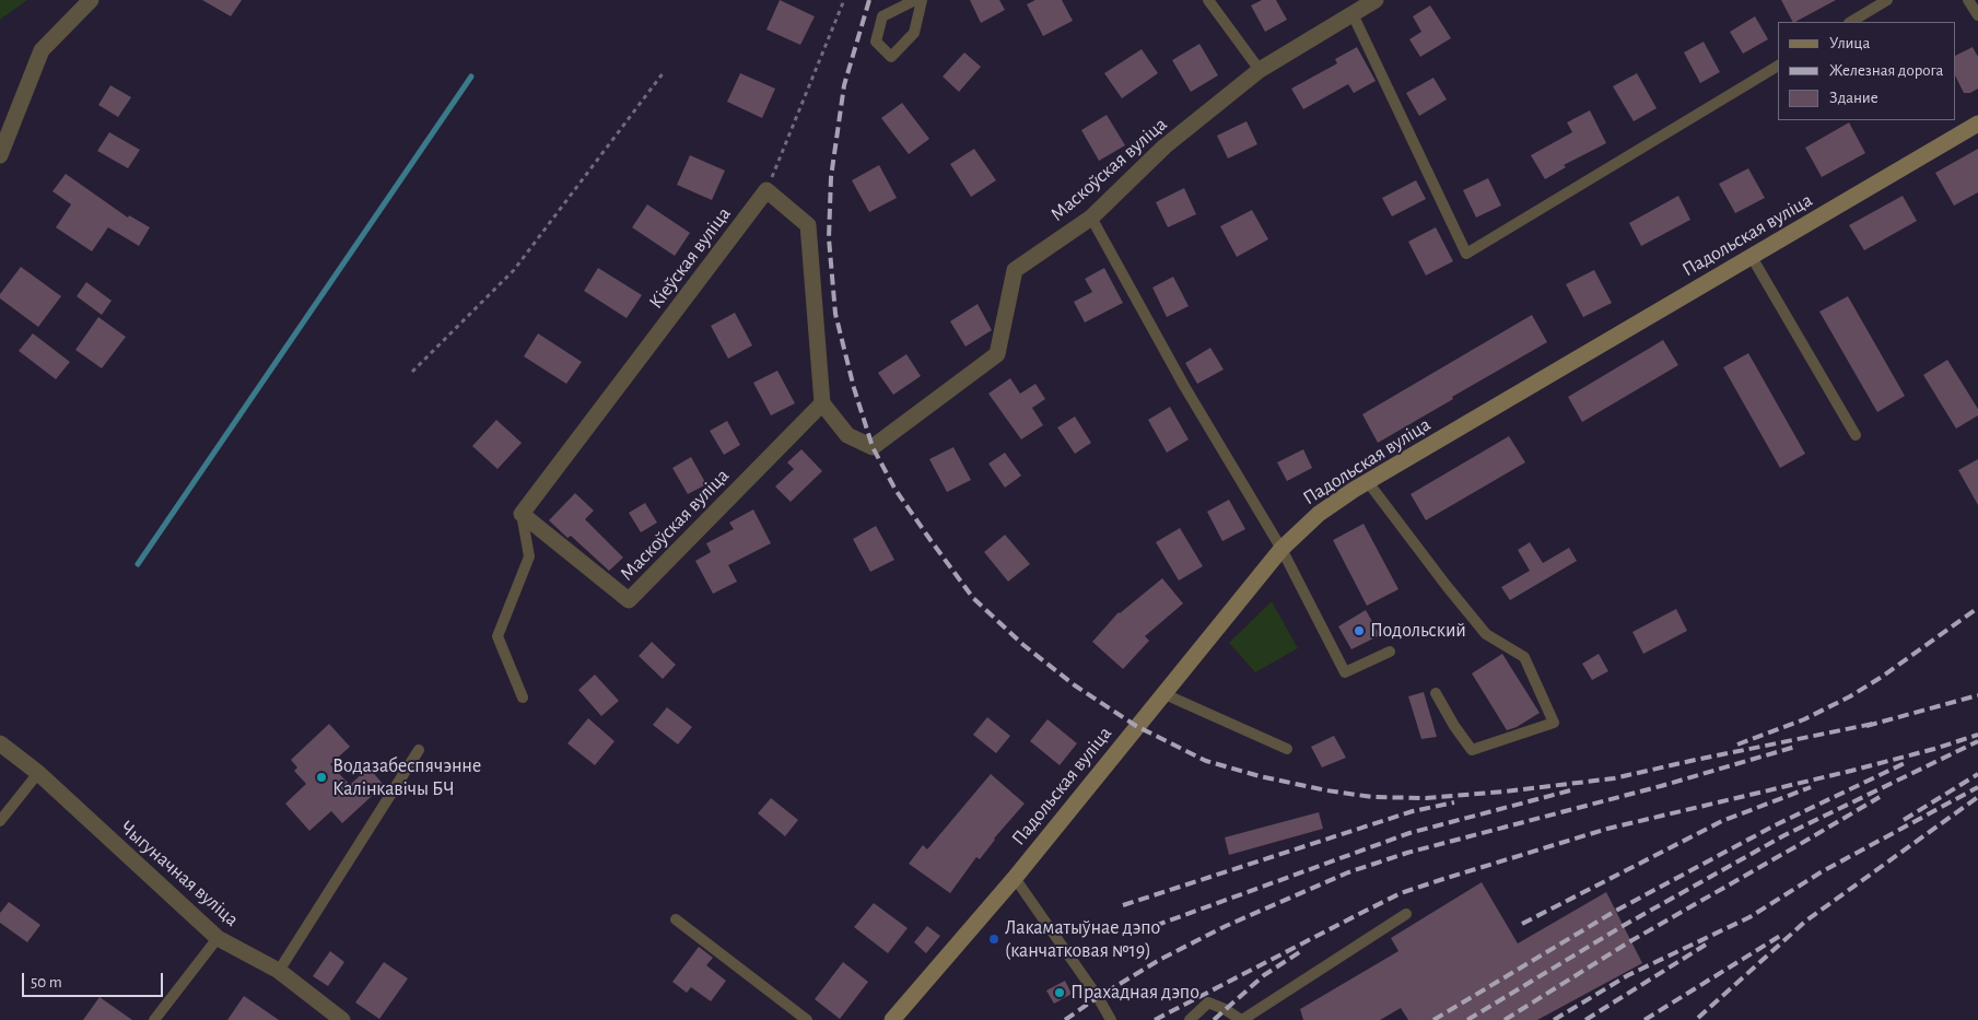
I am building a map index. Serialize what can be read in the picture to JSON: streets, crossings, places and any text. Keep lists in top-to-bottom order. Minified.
{"streets":{"street":["Маскоўская вуліца","Падольская вуліца","Кіеўская вуліца","Чыгуначная вуліца"]},"crossings":[["Маскоўская вуліца","Кіеўская вуліца"]],"places":["Подольский","Водазабеспячэнне Калінкавічы БЧ","Лакаматыўнае дэпо (канчатковая №19)","Прахадная дэпо"],"legend":["Улица","Железная дорога","Здание"],"scale_bar":"50 m"}
